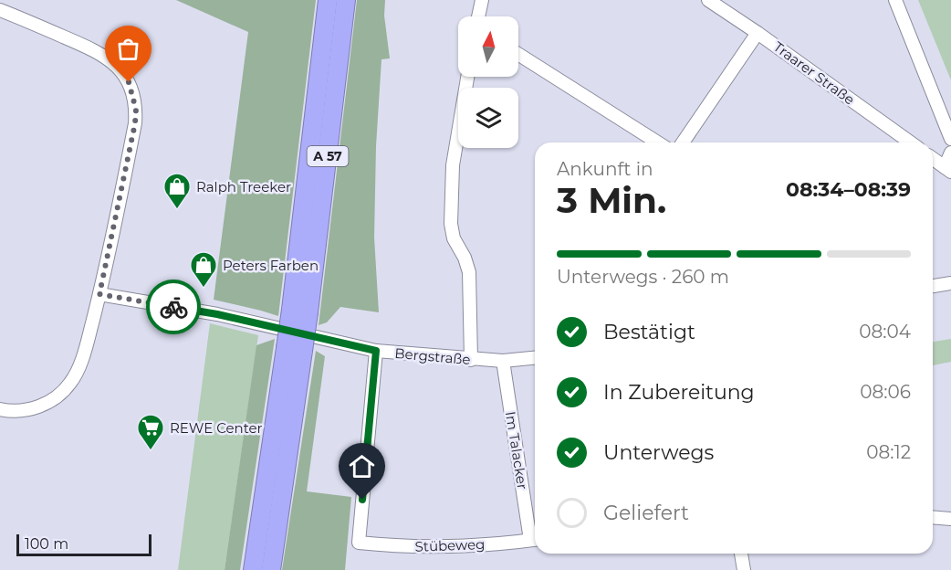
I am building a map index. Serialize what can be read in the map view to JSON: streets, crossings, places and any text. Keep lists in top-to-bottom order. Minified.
{"streets":{"highway":["A 57"],"street":["Traarer Straße","Bergstraße","Im Talacker","Stübeweg"]},"crossings":[["Bergstraße","Im Talacker"],["Bergstraße","Stübeweg"]],"places":{"shop":["Ralph Treeker","Peters Farben"],"supermarket":["REWE Center"]},"scale_bar":"100 m","north":"top","page":{"heading":["3 Min.","Ankunft in","08:34–08:39"],"bar":"Unterwegs · 260 m","list":[["Bestätigt","08:04"],["In Zubereitung","08:06"],["Unterwegs","08:12"],"Geliefert"],"scale":"100 m"}}
